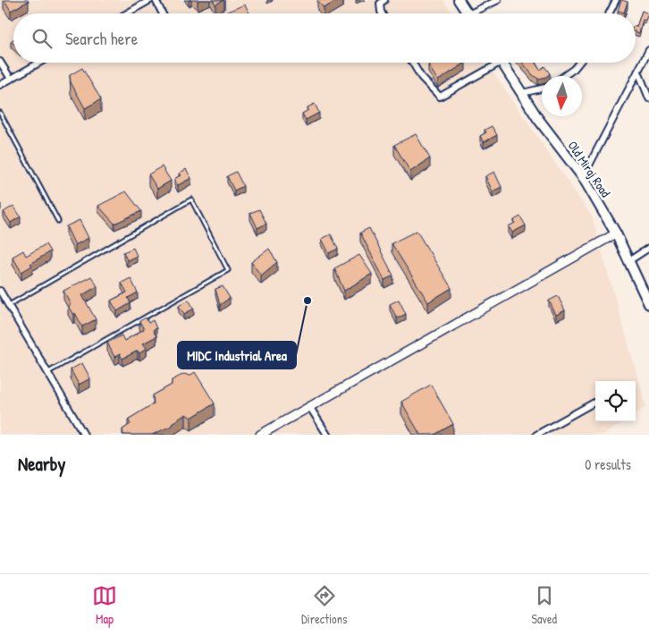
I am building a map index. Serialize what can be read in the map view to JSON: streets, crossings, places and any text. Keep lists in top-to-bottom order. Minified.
{"streets":{"main road":["Old Miraj Road"]},"places":["MIDC Industrial Area"],"north":"bottom","page":{"search":"Search here","heading":["Nearby","0 results"],"nav":["Map","Directions","Saved"]}}
